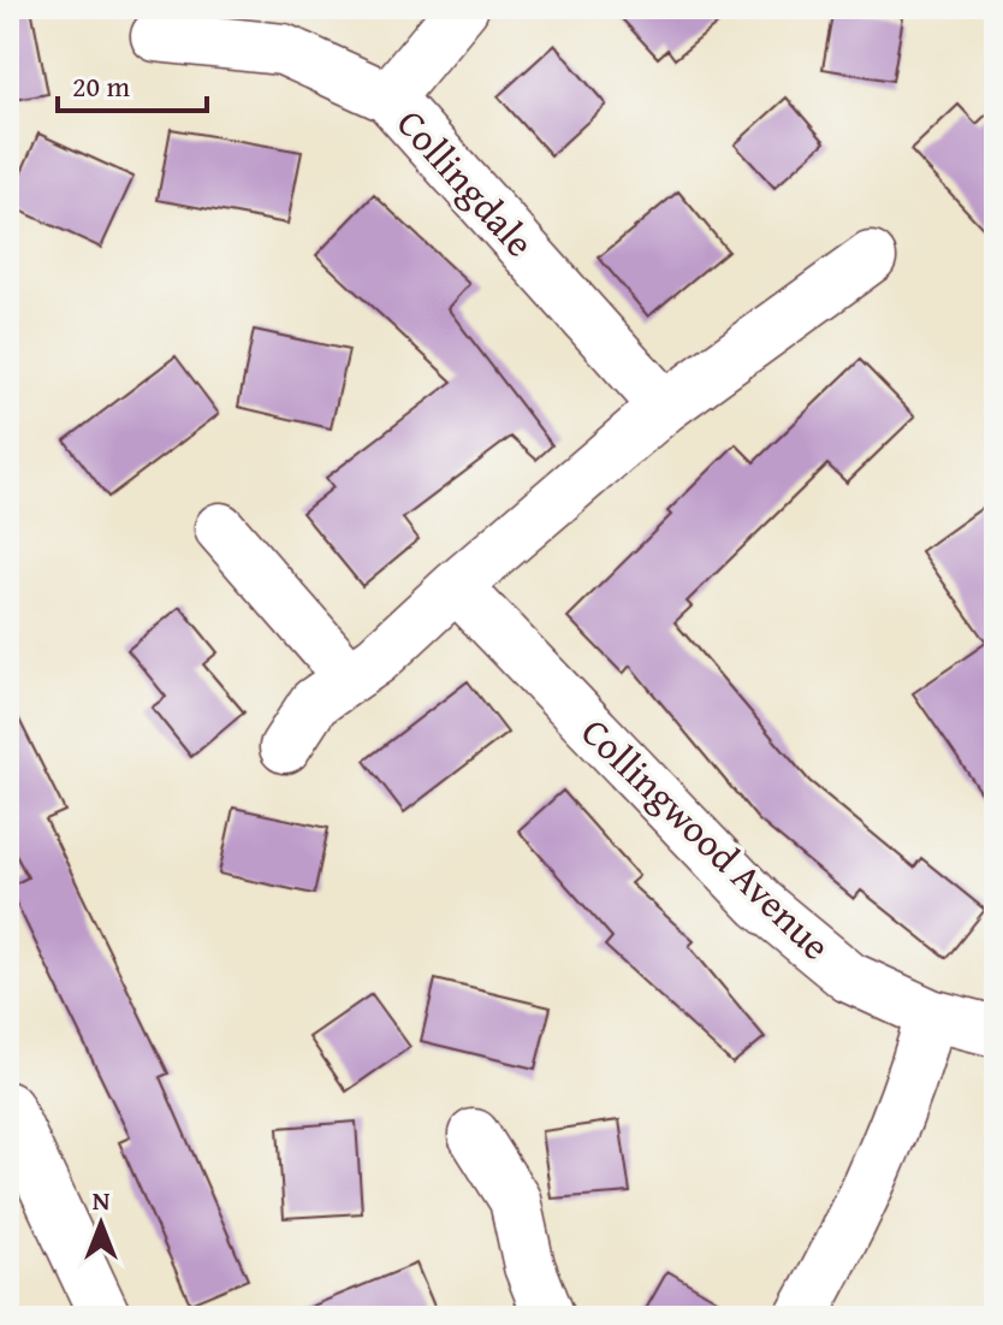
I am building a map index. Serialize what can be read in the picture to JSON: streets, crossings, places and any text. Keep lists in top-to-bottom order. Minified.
{"streets":{"street":["Collingdale","Collingwood Avenue"]},"scale_bar":"20 m","north":"top"}
